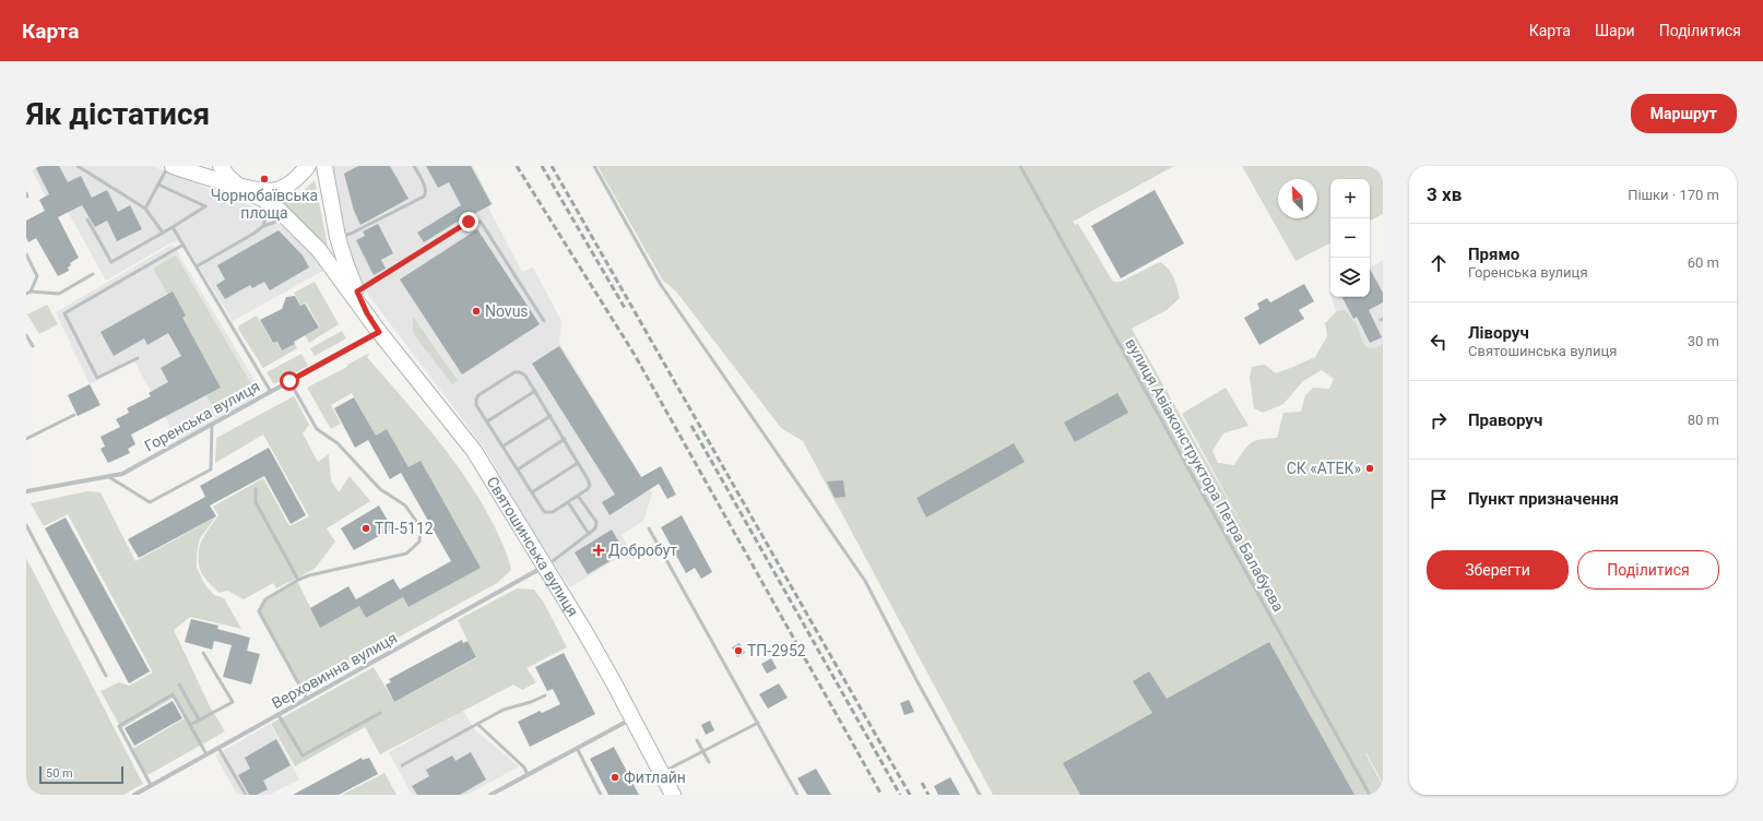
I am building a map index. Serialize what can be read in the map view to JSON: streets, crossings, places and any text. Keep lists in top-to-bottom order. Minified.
{"streets":{"main road":["Святошинська вулиця"],"street":["Горенська вулиця","Верховинна вулиця"],"lane":["вулиця Авіаконструктора Петра Балабуєва"]},"crossings":[["Горенська вулиця","Святошинська вулиця"],["Святошинська вулиця","Верховинна вулиця"]],"places":{"other":["Чорнобаївська площа","Novus","СК «АТЕК»","ТП-5112","ТП-2952","Фитлайн"],"health":["Добробут"]},"scale_bar":"50 m","north":"top left","page":{"header":"Карта","nav":["Карта","Шари","Поділитися"],"buttons":["Маршрут",["Зберегти","Поділитися"]],"title":"Як дістатися","heading":["3 хв","Пішки · 170 m"],"map_buttons":["+","−"],"list":[["Прямо","Горенська вулиця","60 m"],["Ліворуч","Святошинська вулиця","30 m"],["Праворуч","80 m"],"Пункт призначення"],"scale":"50 m"}}
